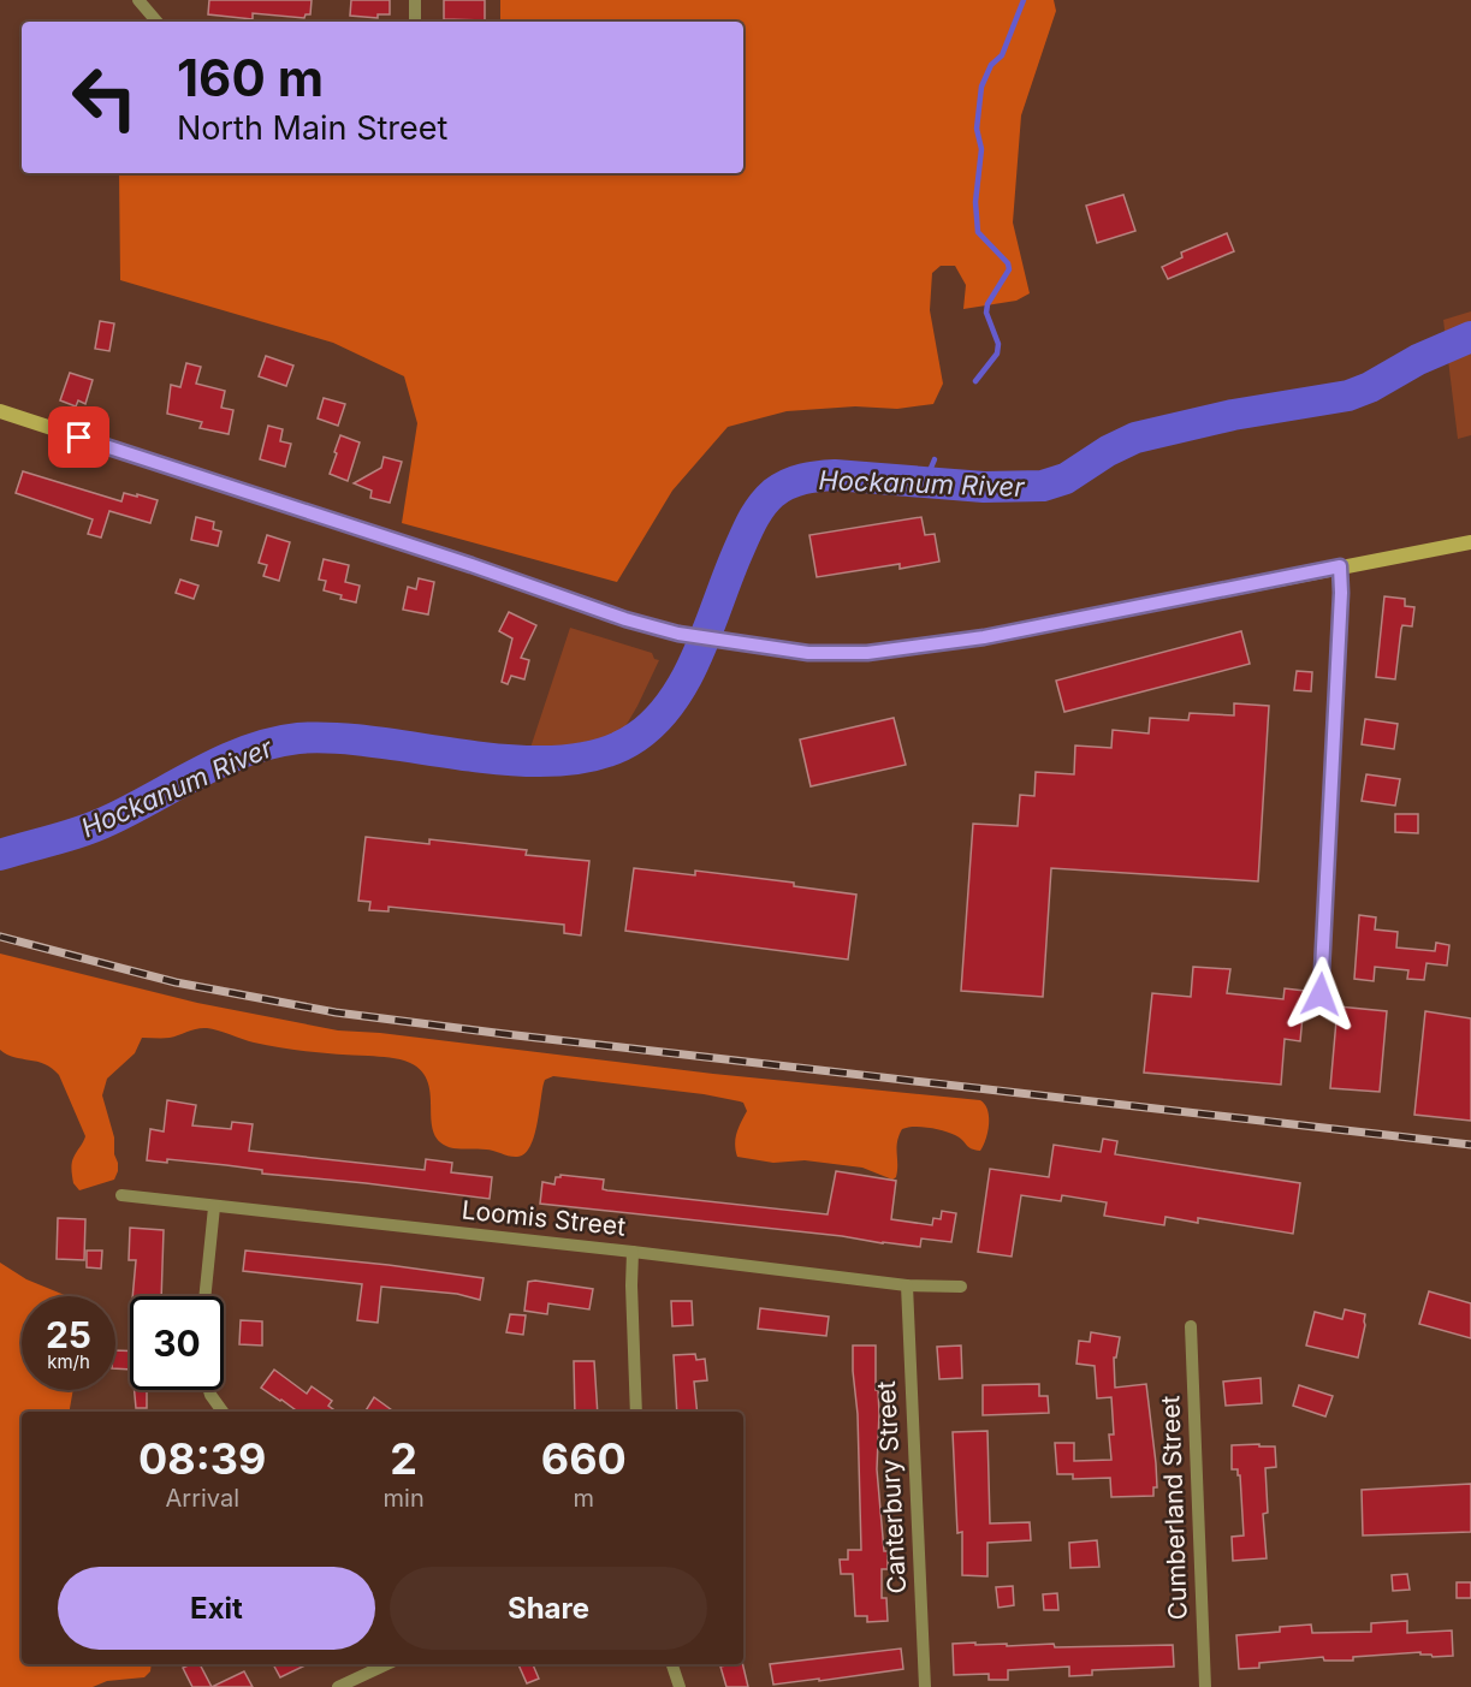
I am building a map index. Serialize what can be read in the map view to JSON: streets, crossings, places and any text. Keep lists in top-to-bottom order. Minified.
{"streets":{"street":["Loomis Street","Canterbury Street","Cumberland Street"]},"crossings":[["Loomis Street","Canterbury Street"]],"water":["Hockanum River"],"page":{"turn":["160 m","North Main Street"],"speed":"25 km/h","limit":"30","eta":["08:39","Arrival","2","min","660","m"],"buttons":["Exit","Share"]}}
